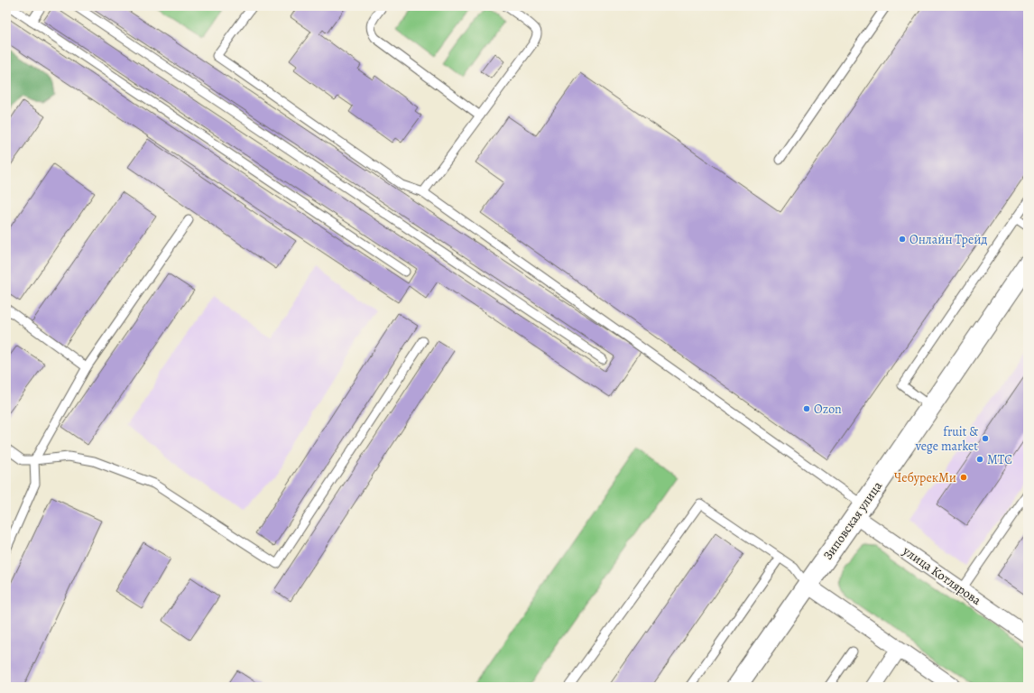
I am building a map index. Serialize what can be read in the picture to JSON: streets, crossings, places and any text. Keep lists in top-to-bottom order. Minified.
{"streets":{"street":["Зиповская улица","улица Котлярова"]},"crossings":[["Зиповская улица","улица Котлярова"]],"places":["Онлайн Трейд","Ozon","fruit & vege market","МТС","ЧебурекМи"]}
